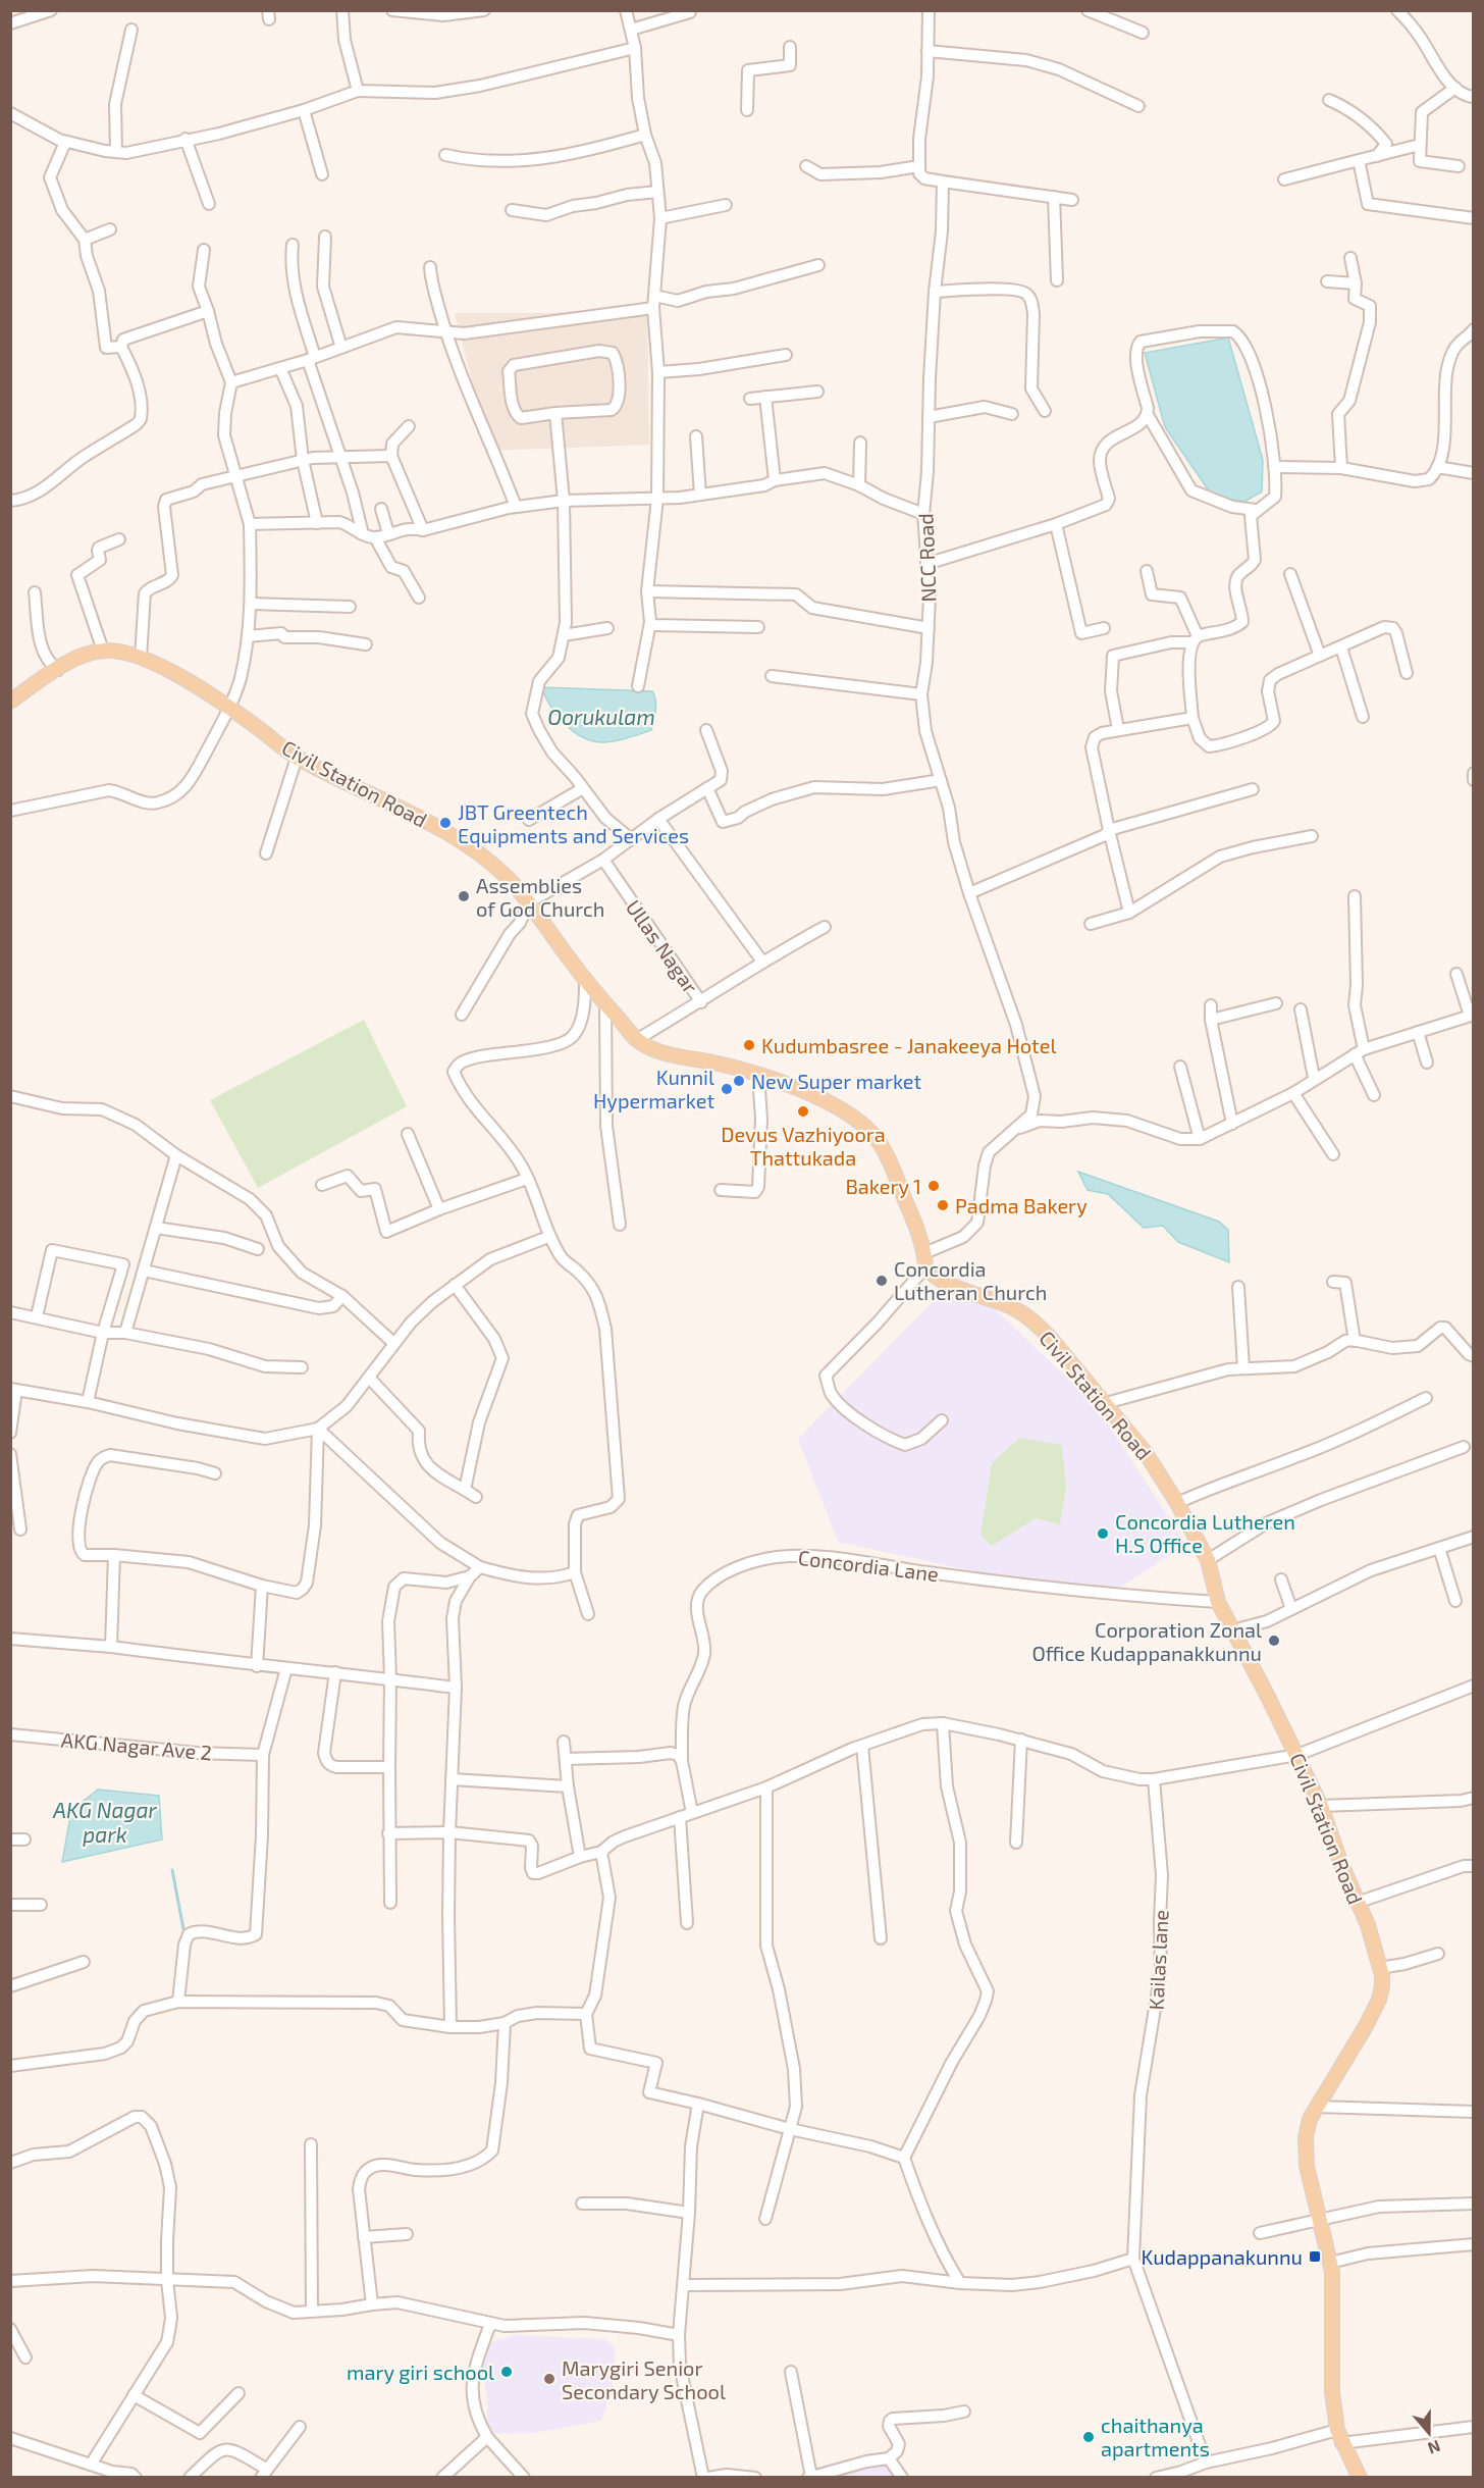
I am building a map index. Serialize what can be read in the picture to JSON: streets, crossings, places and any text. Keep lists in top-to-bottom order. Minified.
{"streets":{"main road":["Civil Station Road"],"street":["NCC Road","Ullas Nagar","Concordia Lane","AKG Nagar Ave 2","Kailas lane"]},"crossings":[["Civil Station Road","Ullas Nagar"],["Civil Station Road","Concordia Lane"]],"water":["Oorukulam","AKG Nagar park"],"places":{"other":["JBT Greentech Equipments and Services","Assemblies of God Church","Kudumbasree - Janakeeya Hotel","New Super market","Kunnil Hypermarket","Devus Vazhiyoora Thattukada","Bakery 1","Padma Bakery","Concordia Lutheran Church","Concordia Lutheren H.S Office","Corporation Zonal Office Kudappanakkunnu","mary giri school","Marygiri Senior Secondary School","chaithanya apartments"],"transit":["Kudappanakunnu"]},"north":"bottom"}
